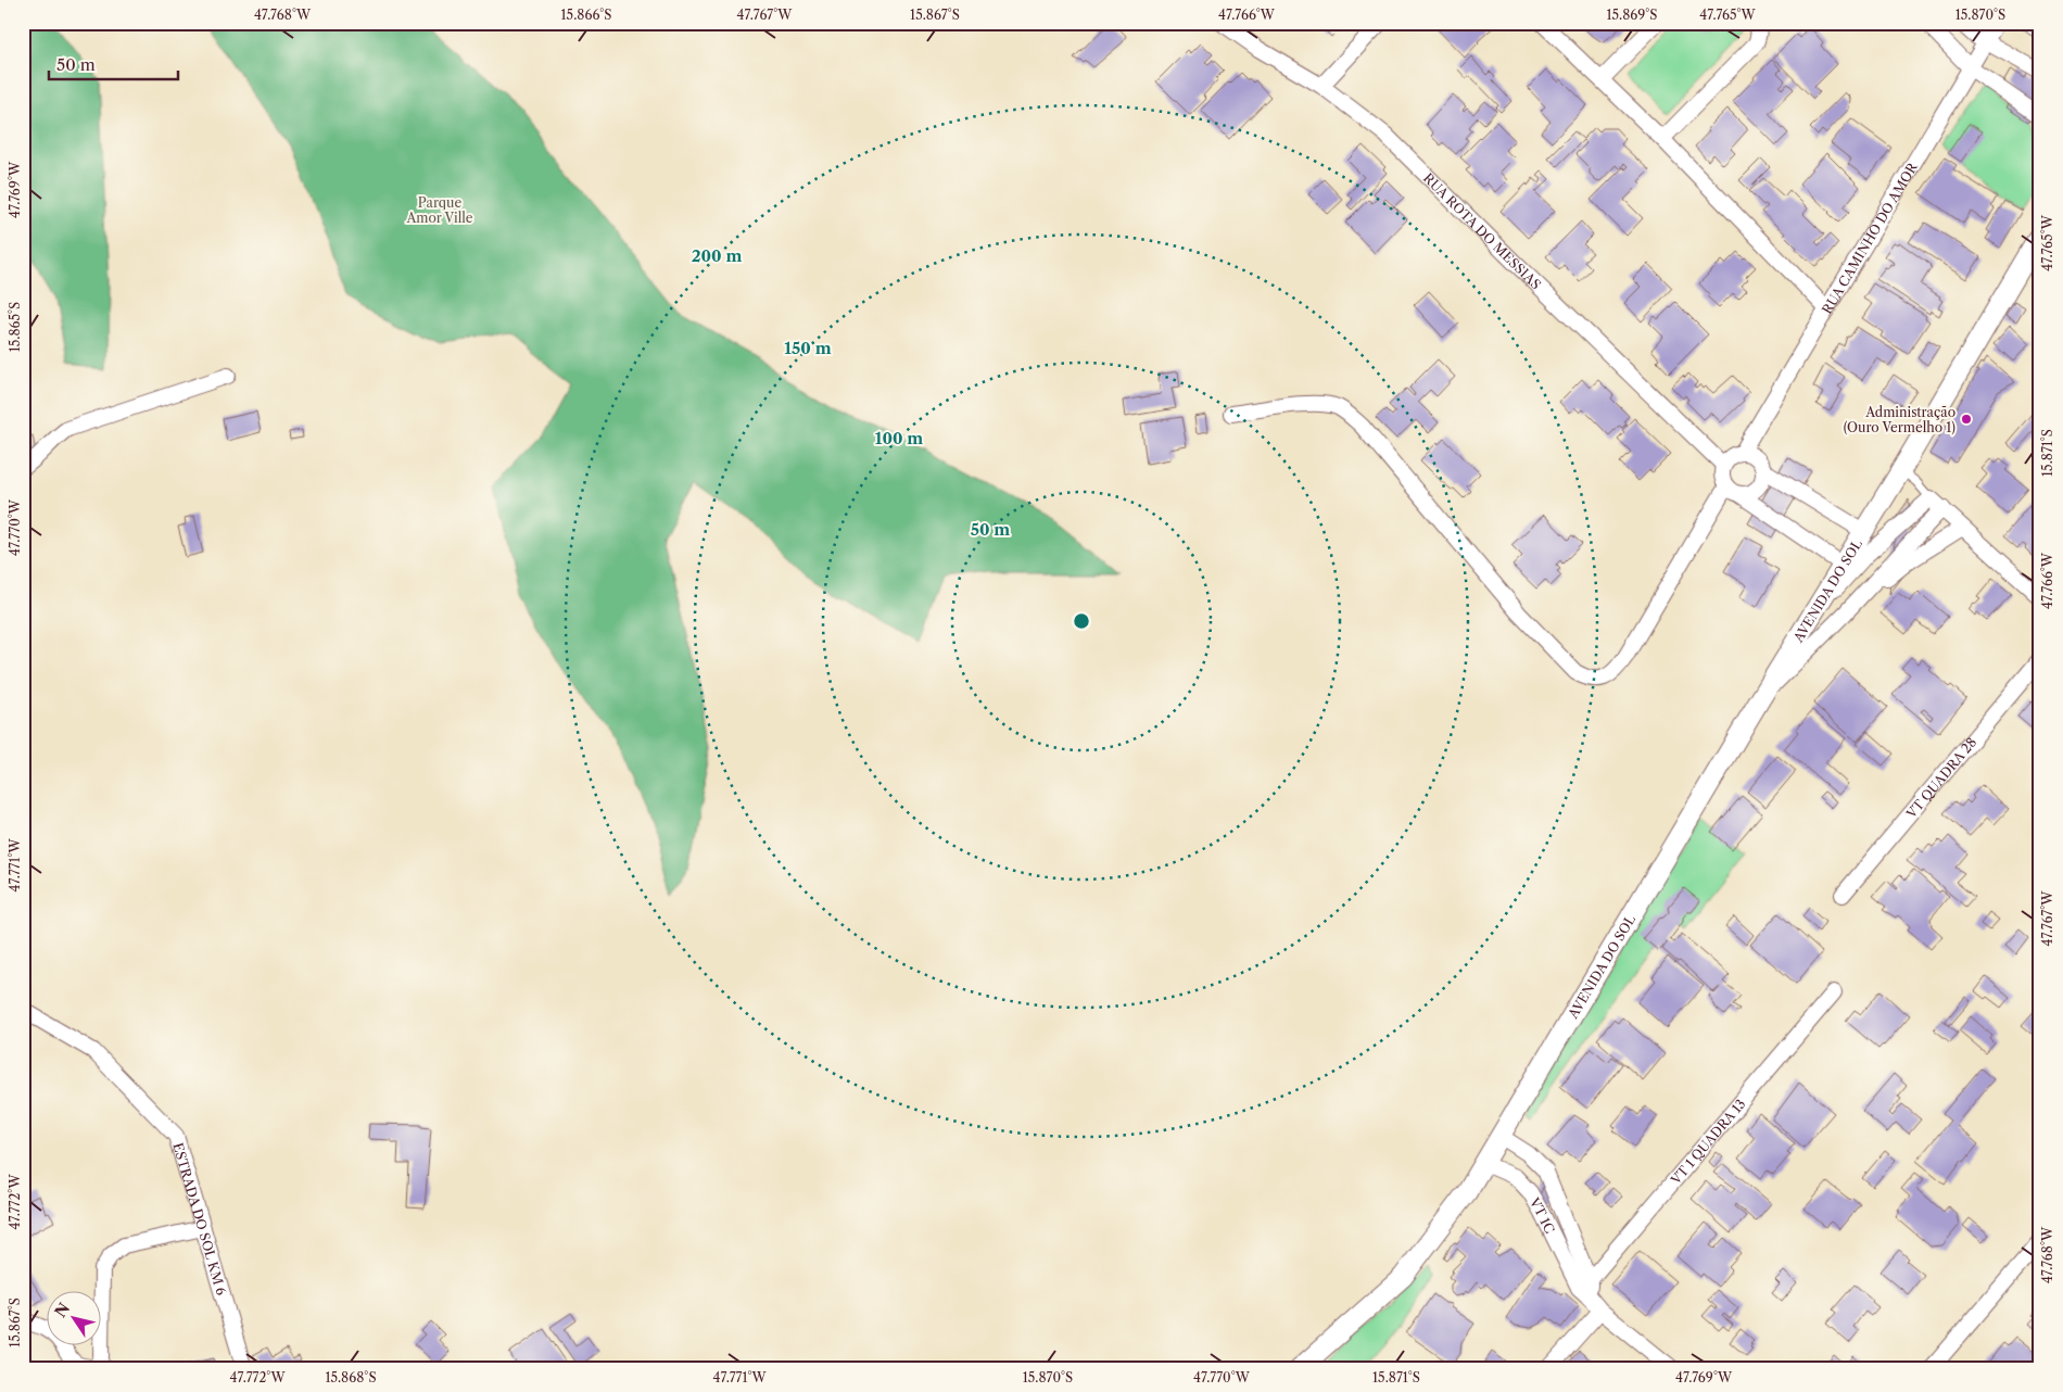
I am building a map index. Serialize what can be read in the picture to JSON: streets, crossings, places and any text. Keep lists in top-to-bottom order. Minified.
{"streets":{"street":["RUA ROTA DO MESSIAS","RUA CAMINHO DO AMOR","AVENIDA DO SOL","VT QUADRA 28","VT 1 QUADRA 13","VT 1C","ESTRADA DO SOL KM 6"]},"crossings":[["RUA ROTA DO MESSIAS","RUA CAMINHO DO AMOR"],["AVENIDA DO SOL","VT 1C"],["VT 1 QUADRA 13","VT 1C"]],"parks":["Parque Amor Ville"],"places":["Administração (Ouro Vermelho 1)"],"scale_bar":"50 m","north":"top left","coordinates":["47.768°W","15.866°S","47.767°W","15.867°S","47.766°W","15.869°S","47.765°W","15.870°S","47.769°W","15.865°S","15.871°S","47.770°W","47.771°W","47.772°W","15.868°S"],"rings":["200 m","150 m","100 m","50 m"]}
